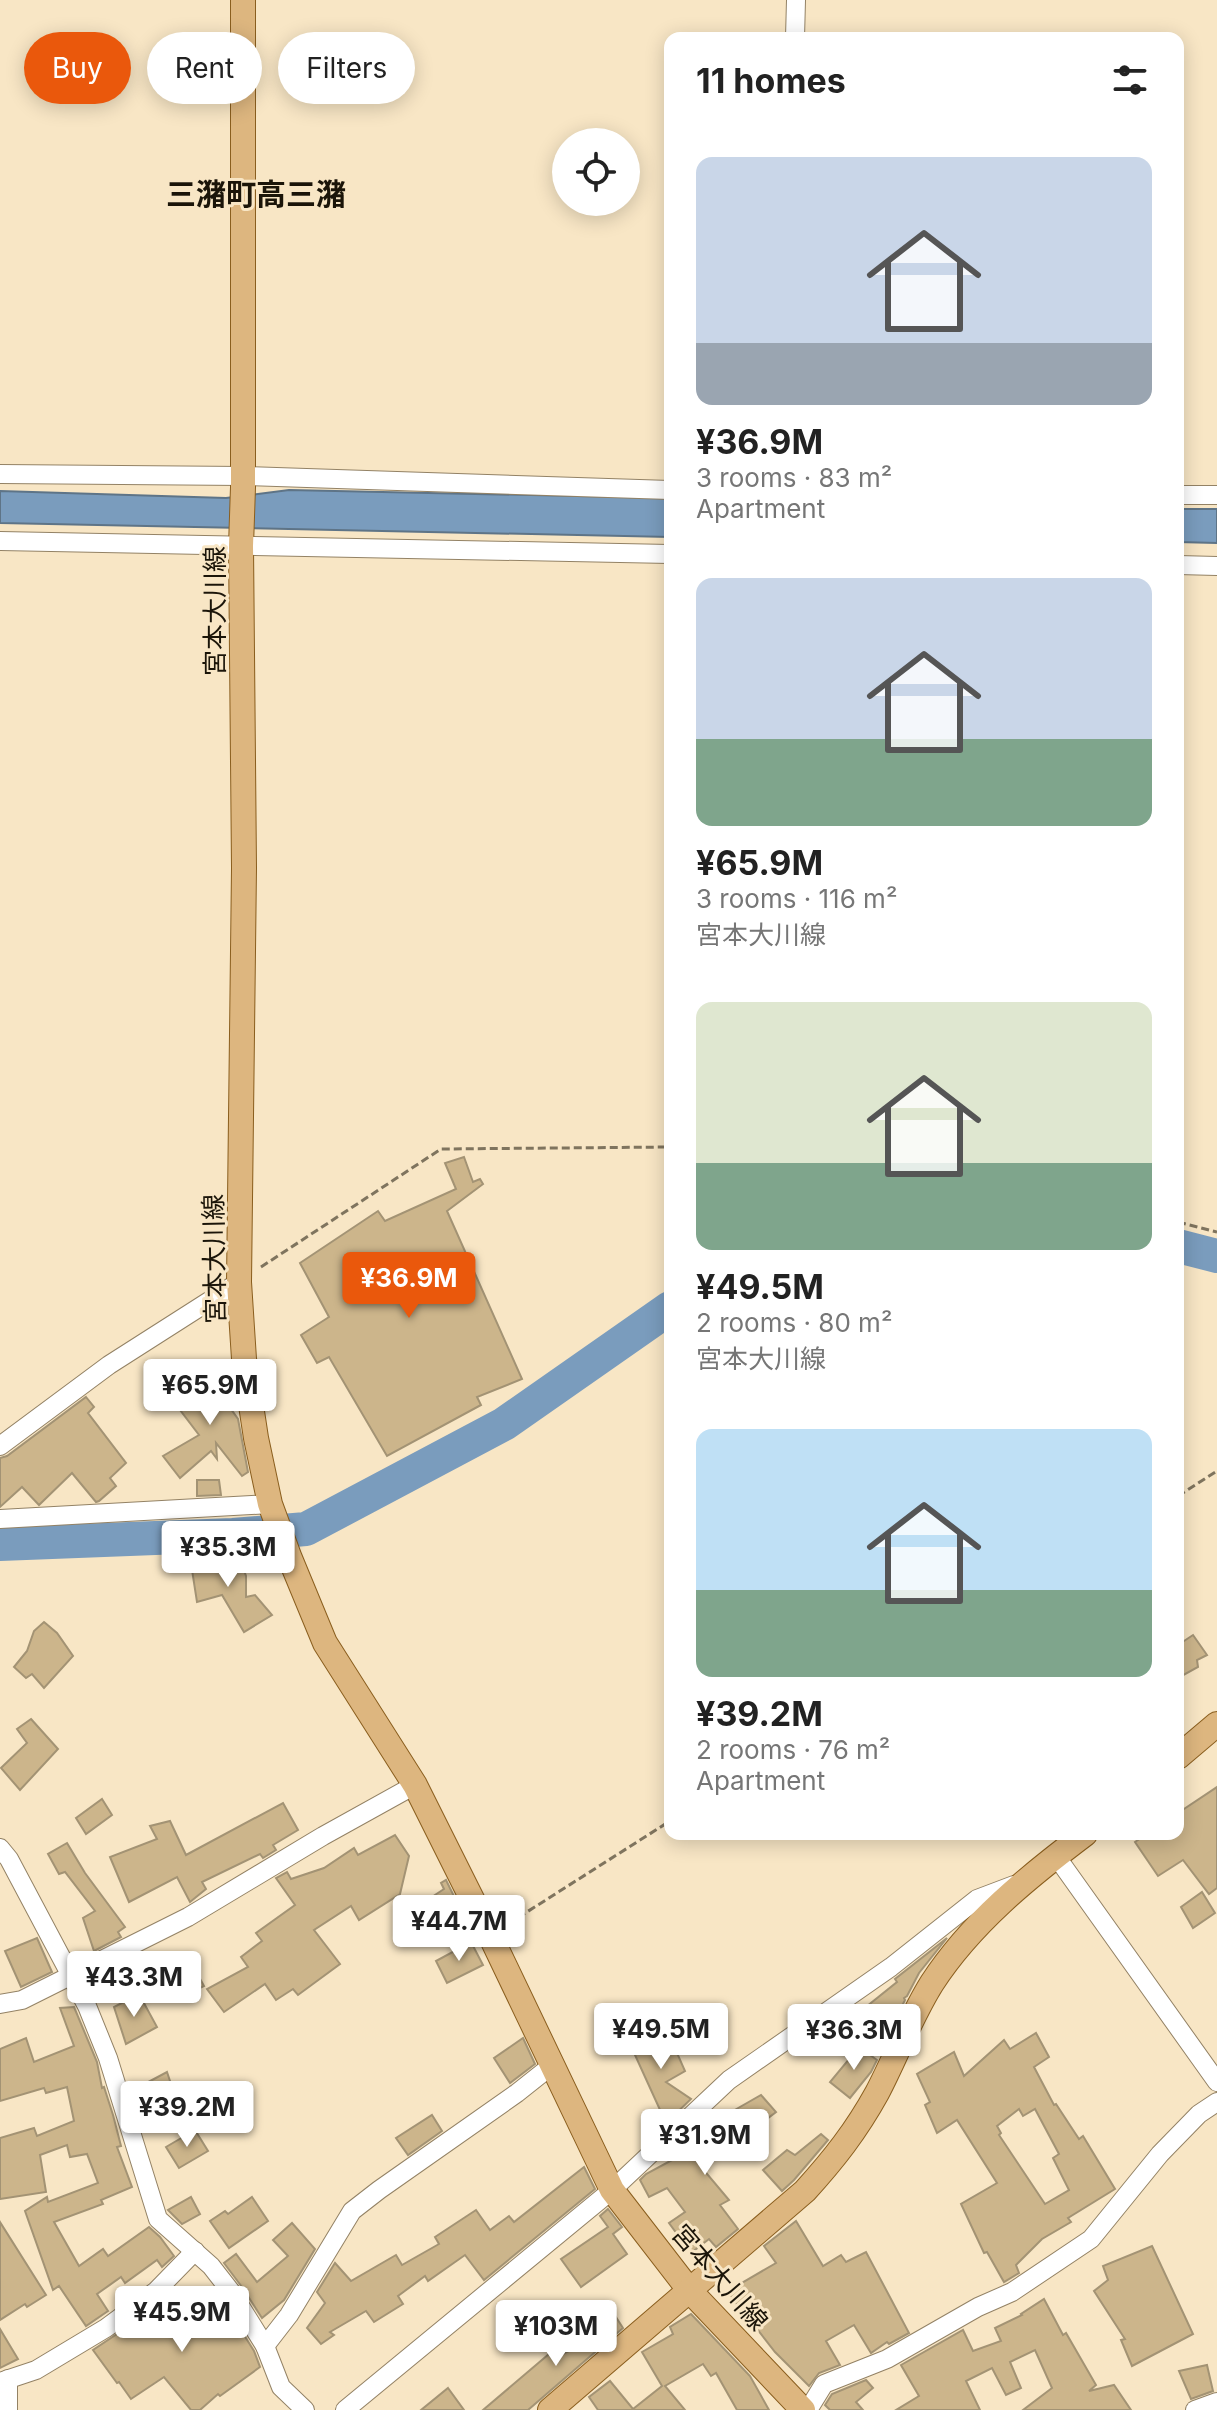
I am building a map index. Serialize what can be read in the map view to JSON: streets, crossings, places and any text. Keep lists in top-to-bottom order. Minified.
{"streets":{"main road":["宮本大川線"]},"districts":["三潴町高三潴"],"page":{"chip":["Buy","Rent","Filters"],"heading":"11 homes","list":[{"name":"¥36.9M","note":"3 rooms · 83 m² · Apartment"},{"name":"¥65.9M","note":"3 rooms · 116 m² · 宮本大川線"},{"name":"¥49.5M","note":"2 rooms · 80 m² · 宮本大川線"},{"name":"¥39.2M","note":"2 rooms · 76 m² · Apartment"}],"price":["¥36.9M","¥65.9M","¥35.3M","¥44.7M","¥43.3M","¥49.5M","¥36.3M","¥39.2M","¥31.9M","¥45.9M","¥103M"]}}
